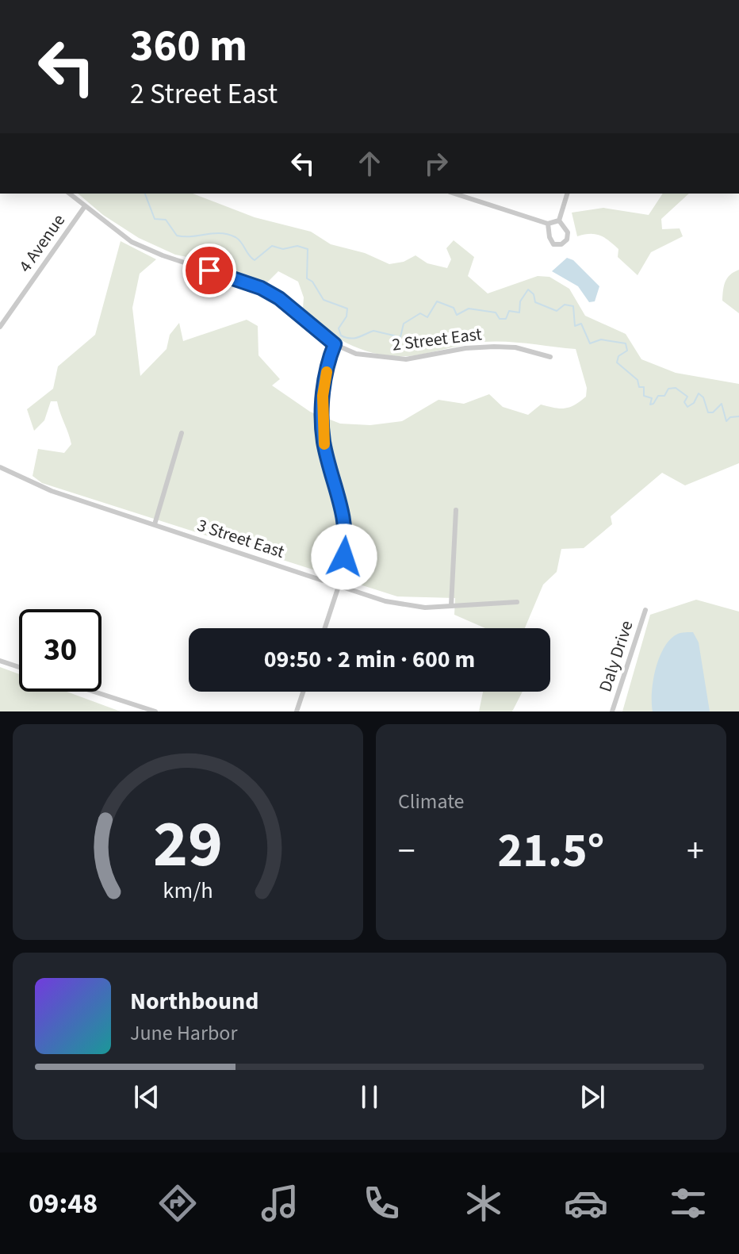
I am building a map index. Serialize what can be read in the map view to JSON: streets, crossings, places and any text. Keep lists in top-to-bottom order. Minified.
{"streets":{"street":["4 Avenue","2 Street East","3 Street East","Daly Drive"]},"crossings":[["4 Avenue","2 Street East"]],"page":{"turn":["360 m","2 Street East"],"limit":"30","trip":"09:50 · 2 min · 600 m","tile":"Climate","heat":["−","21.5°","+"],"song":["Northbound","June Harbor"],"tabs":"09:48","gauge":["29","km/h"]}}
